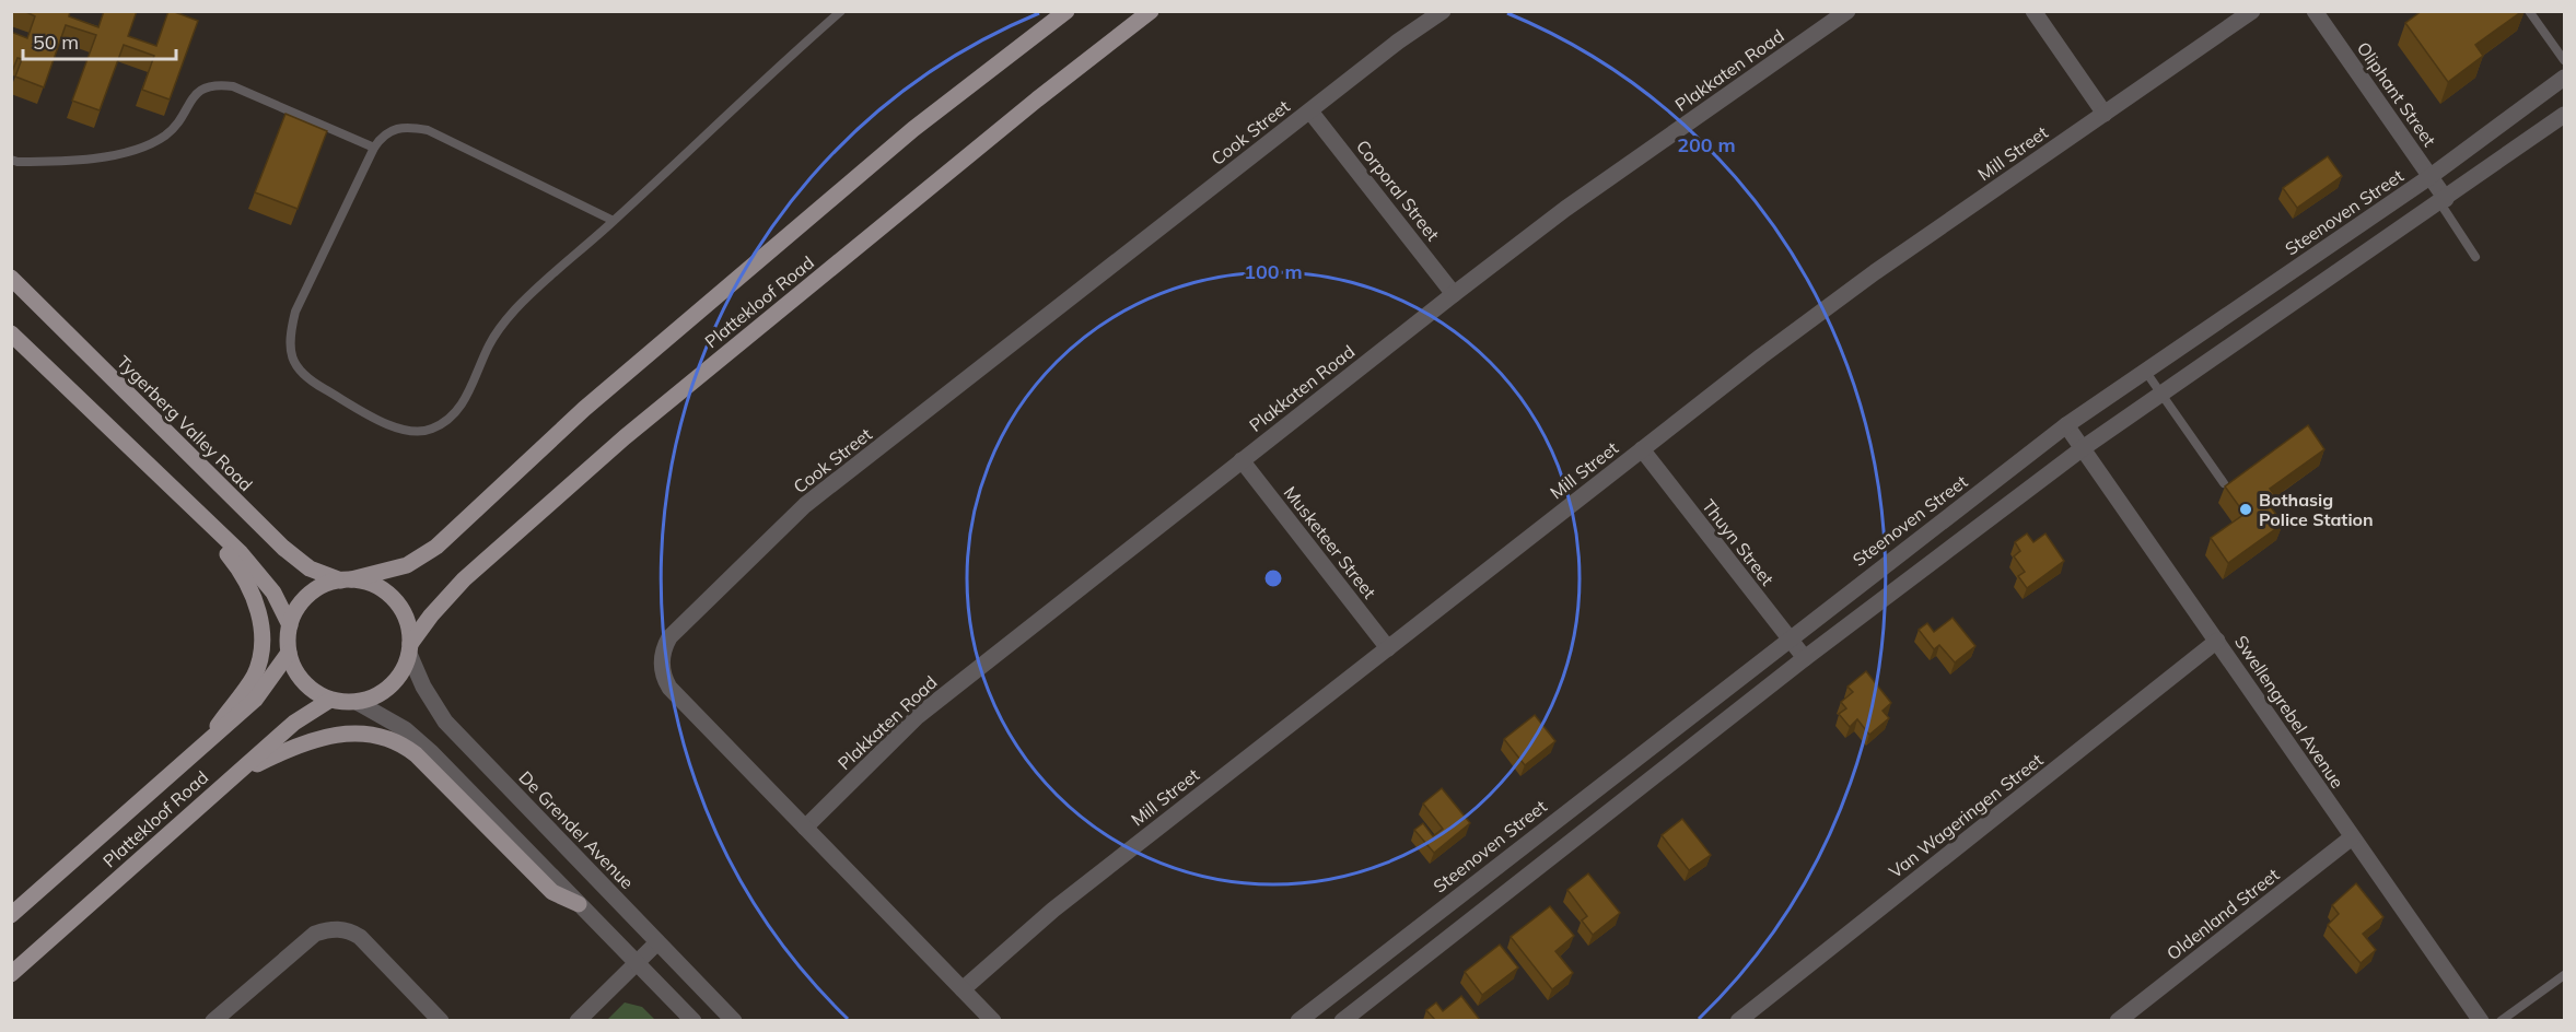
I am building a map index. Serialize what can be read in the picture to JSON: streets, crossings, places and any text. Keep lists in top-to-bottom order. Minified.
{"streets":{"main road":["Plattekloof Road","Tygerberg Valley Road"],"street":["Plakkaten Road","Oliphant Street","Cook Street","Mill Street","Corporal Street","Steenoven Street","Musketeer Street","Thuyn Street","Swellengrebel Avenue","Van Wageringen Street","De Grendel Avenue","Oldenland Street"]},"crossings":[["Plakkaten Road","Cook Street"],["Plakkaten Road","Corporal Street"],["Plakkaten Road","Musketeer Street"],["Oliphant Street","Steenoven Street"],["Cook Street","Mill Street"],["Cook Street","Corporal Street"],["Mill Street","Musketeer Street"],["Mill Street","Thuyn Street"],["Steenoven Street","Thuyn Street"],["Steenoven Street","Swellengrebel Avenue"],["Plattekloof Road","Tygerberg Valley Road"],["Plattekloof Road","De Grendel Avenue"],["Tygerberg Valley Road","De Grendel Avenue"],["Swellengrebel Avenue","Van Wageringen Street"],["Swellengrebel Avenue","Oldenland Street"]],"places":["Bothasig Police Station"],"scale_bar":"50 m","rings":["200 m","100 m"]}
